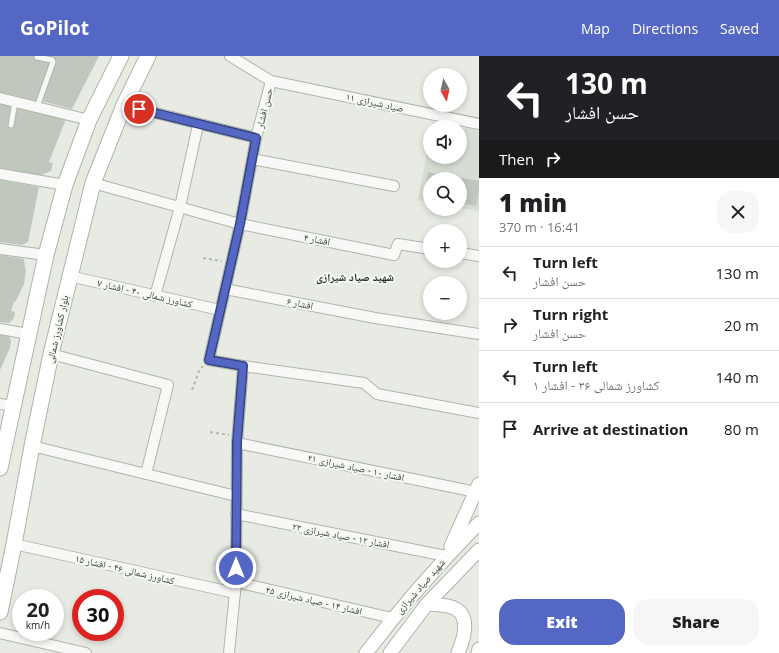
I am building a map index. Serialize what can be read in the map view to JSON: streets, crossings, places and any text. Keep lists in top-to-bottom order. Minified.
{"streets":{"main road":["بلوار کشاورز شمالی","شهید صیاد شیرازی"],"street":["صیاد شیرازی ۱۱","حسن افشار","افشار ۴","کشاورز شمالی ۴۰ - افشار ۷","افشار ۶","افشار ۱۰ - صیاد شیرازی ۲۱","افشار ۱۲ - صیاد شیرازی ۲۳","کشاورز شمالی ۴۶ - افشار ۱۵","افشار ۱۴ - صیاد شیرازی ۲۵"]},"crossings":[["صیاد شیرازی ۱۱","حسن افشار"],["حسن افشار","افشار ۴"],["حسن افشار","کشاورز شمالی ۴۰ - افشار ۷"],["حسن افشار","افشار ۶"],["افشار ۴","بلوار کشاورز شمالی"],["کشاورز شمالی ۴۰ - افشار ۷","بلوار کشاورز شمالی"],["بلوار کشاورز شمالی","کشاورز شمالی ۴۶ - افشار ۱۵"],["افشار ۱۲ - صیاد شیرازی ۲۳","شهید صیاد شیرازی"],["شهید صیاد شیرازی","افشار ۱۴ - صیاد شیرازی ۲۵"]],"districts":["شهید صیاد شیرازی"],"north":"bottom","page":{"header":"GoPilot","nav":["Map","Directions","Saved"],"turn":["130 m","حسن افشار"],"map_buttons":["+","−"],"then":"Then","heading":["1 min","370 m · 16:41"],"list":[{"name":"Turn left","note":"حسن افشار","value":"130 m"},{"name":"Turn right","note":"حسن افشار","value":"20 m"},{"name":"Turn left","note":"کشاورز شمالی ۳۶ - افشار ۱","value":"140 m"},{"name":"Arrive at destination","value":"80 m"}],"speed":"20 km/h","limit":"30","buttons":["Exit","Share"]}}
